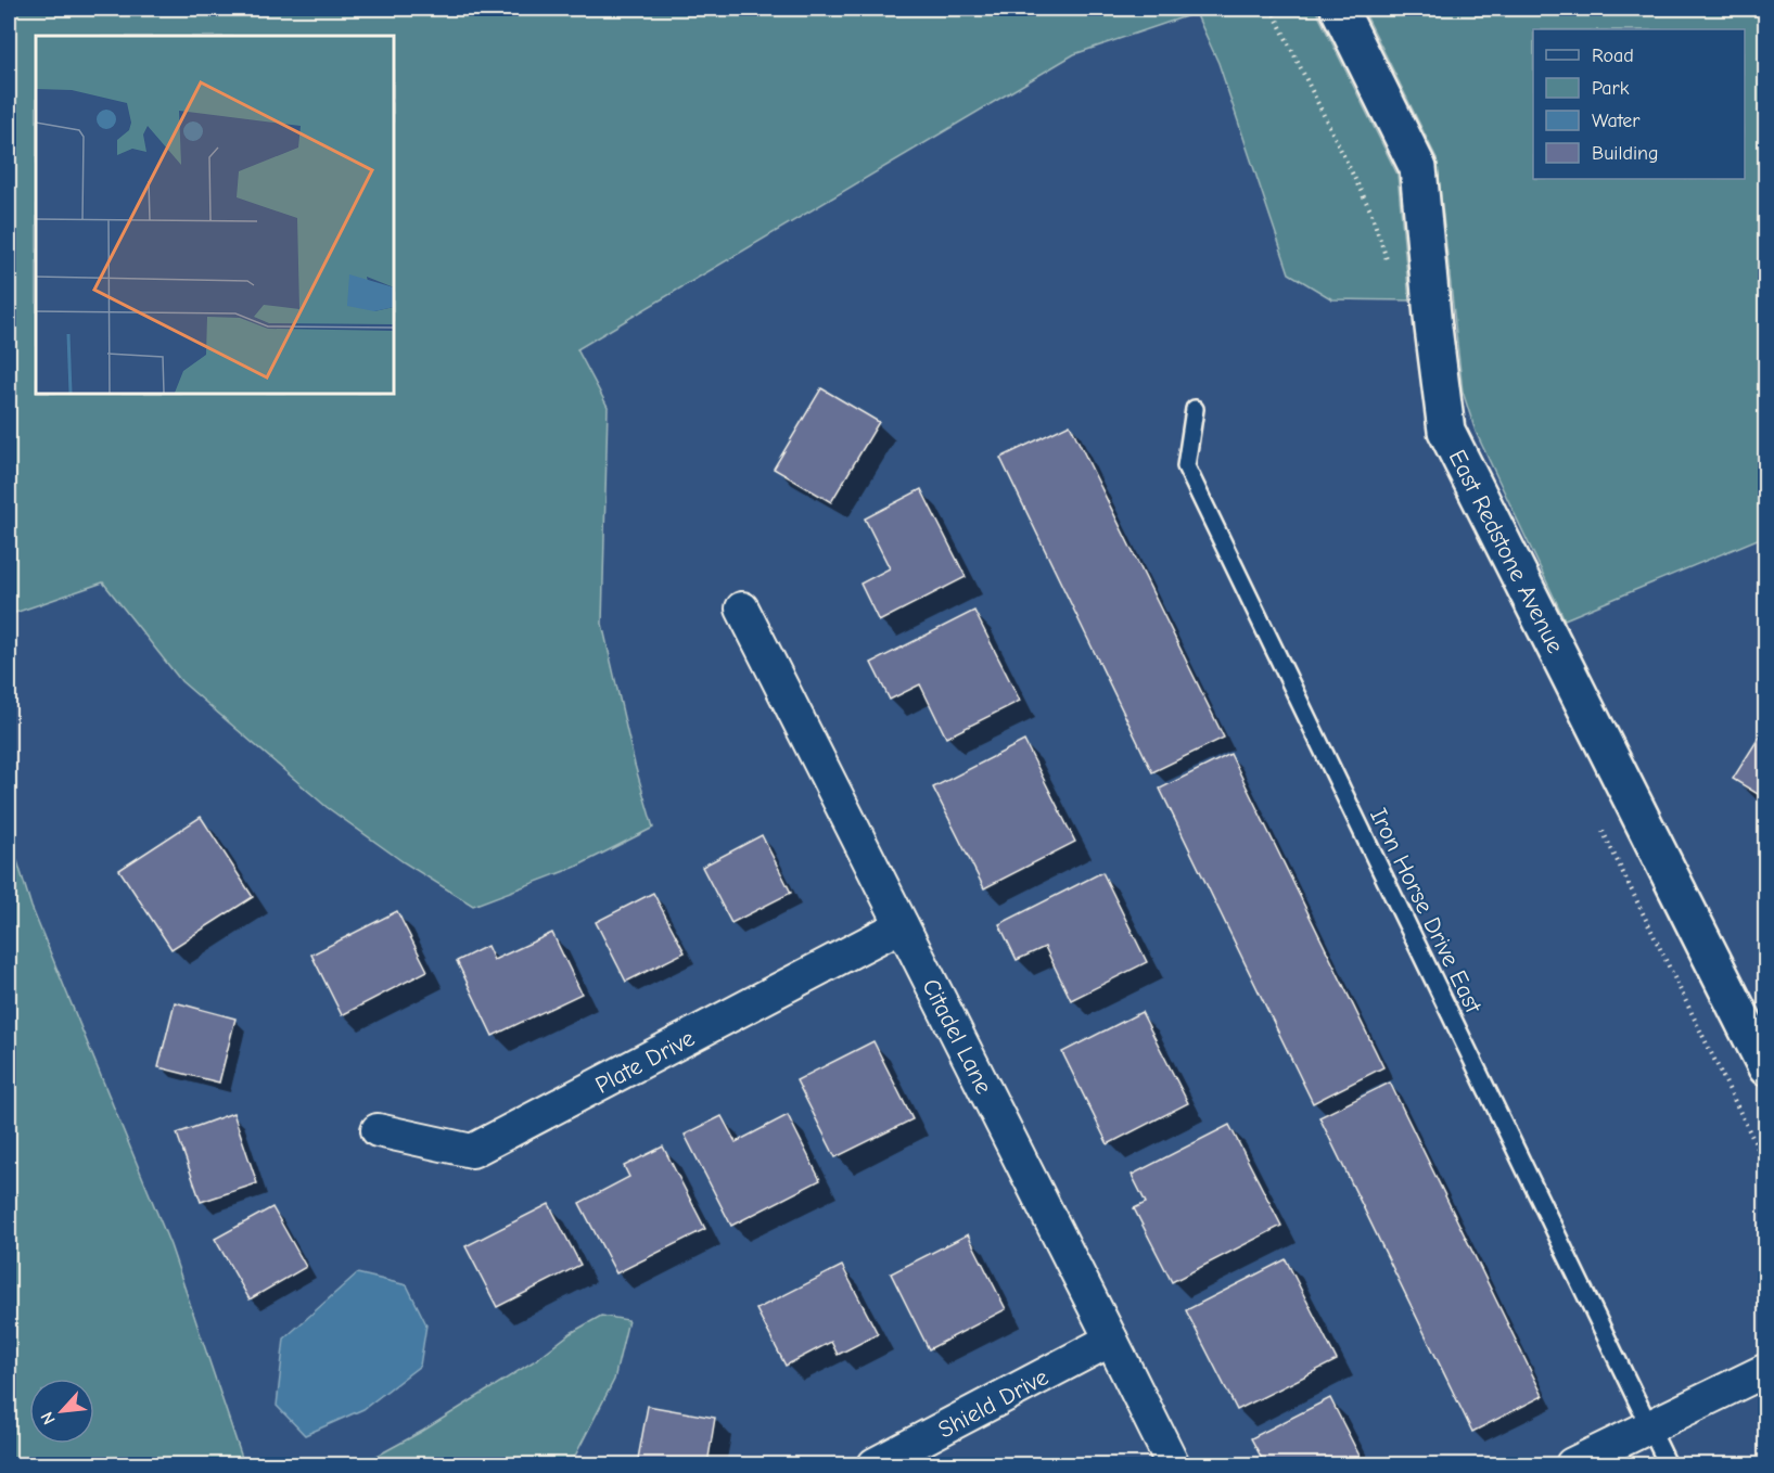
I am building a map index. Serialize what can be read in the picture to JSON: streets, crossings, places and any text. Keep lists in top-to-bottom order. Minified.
{"streets":{"street":["East Redstone Avenue","Citadel Lane","Plate Drive","Shield Drive"],"lane":["Iron Horse Drive East"]},"crossings":[["Citadel Lane","Plate Drive"],["Citadel Lane","Shield Drive"]],"legend":["Road","Park","Water","Building"],"north":"bottom left"}
